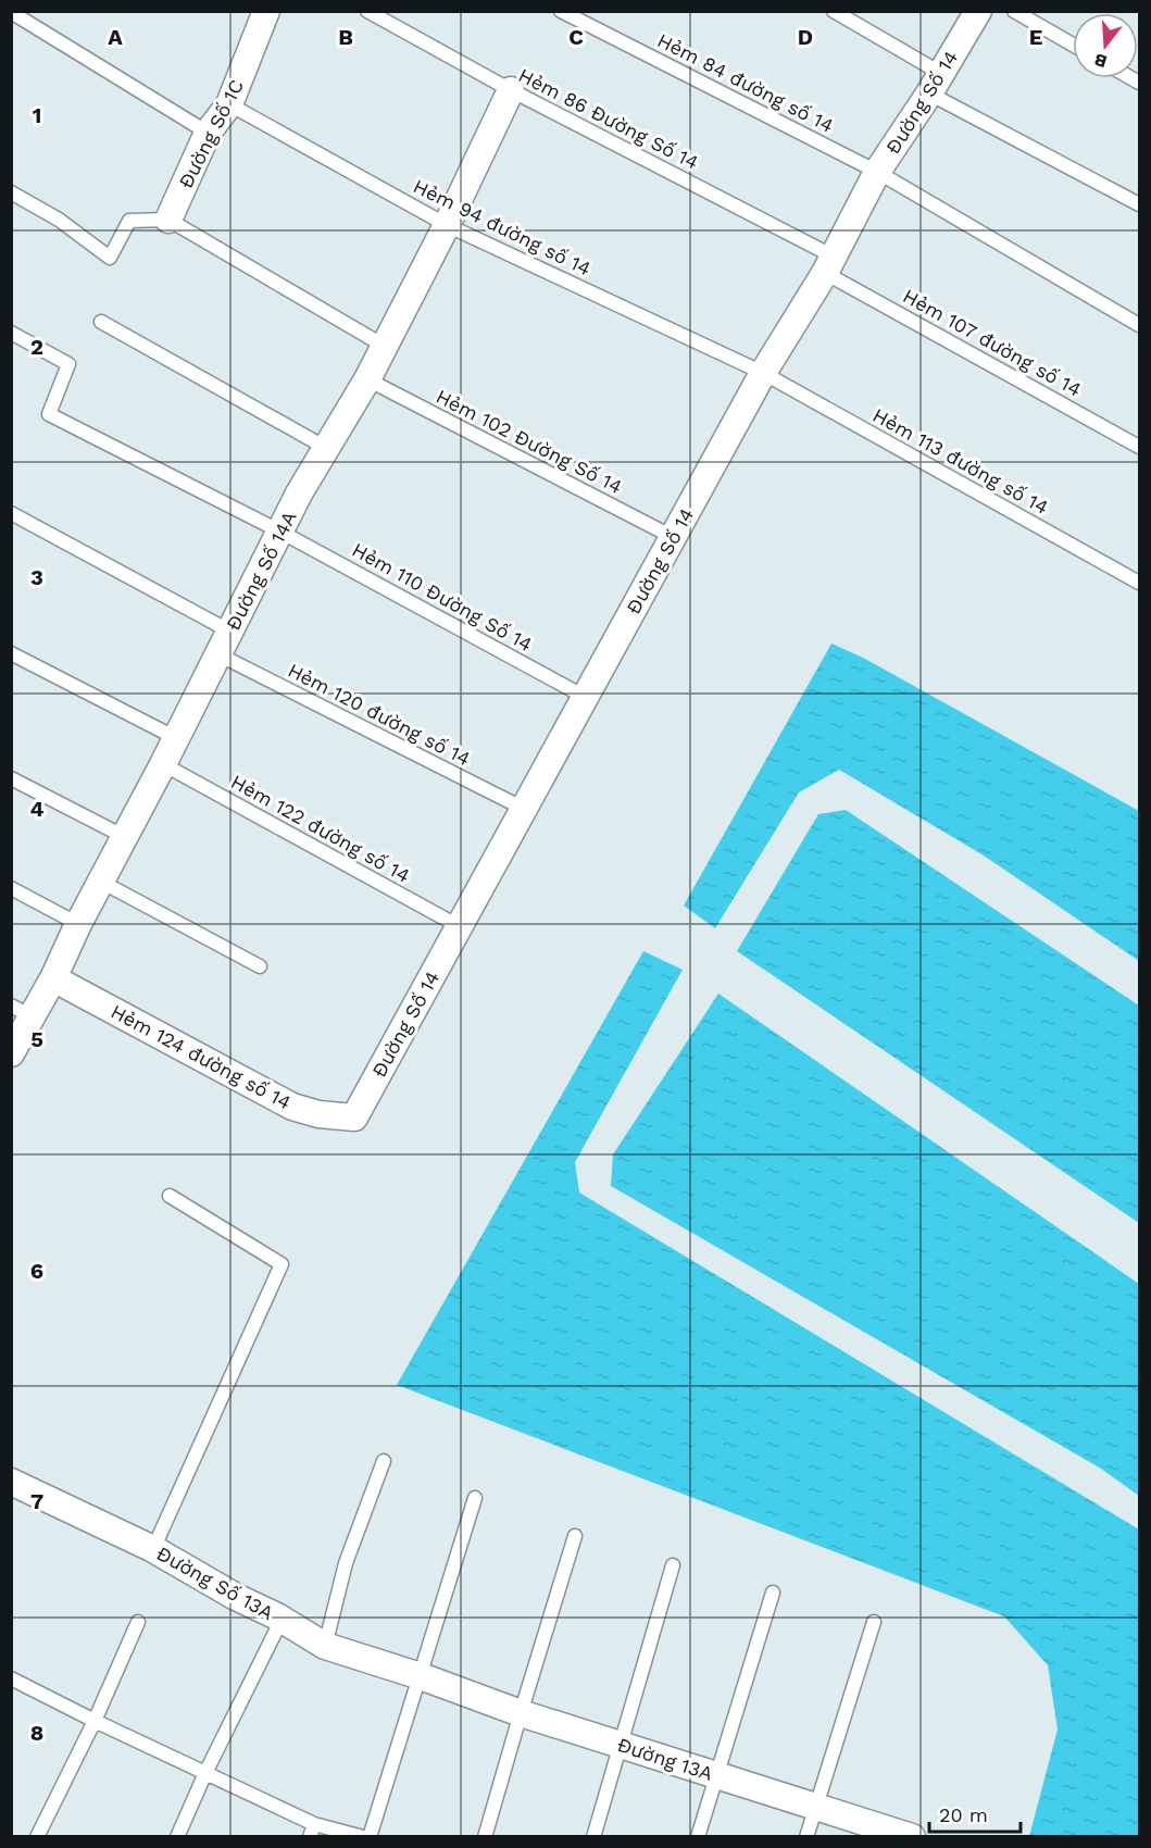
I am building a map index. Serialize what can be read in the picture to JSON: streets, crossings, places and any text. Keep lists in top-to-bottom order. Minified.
{"streets":{"street":["Đường Số 14","Đường Số 1C","Đường Số 14A","Hẻm 124 đường số 14","Đường Số 13A","Đường 13A"],"lane":["Hẻm 84 đường số 14","Hẻm 86 Đường Số 14","Hẻm 94 đường số 14","Hẻm 107 đường số 14","Hẻm 102 Đường Số 14","Hẻm 113 đường số 14","Hẻm 110 Đường Số 14","Hẻm 120 đường số 14","Hẻm 122 đường số 14"]},"crossings":[["Hẻm 84 đường số 14","Đường Số 14"],["Đường Số 14","Hẻm 86 Đường Số 14"],["Đường Số 14","Hẻm 94 đường số 14"],["Đường Số 14","Hẻm 107 đường số 14"],["Đường Số 14","Hẻm 102 Đường Số 14"],["Đường Số 14","Hẻm 113 đường số 14"],["Đường Số 14","Hẻm 110 Đường Số 14"],["Đường Số 14","Hẻm 120 đường số 14"],["Đường Số 14","Hẻm 122 đường số 14"],["Đường Số 14","Hẻm 124 đường số 14"],["Hẻm 86 Đường Số 14","Hẻm 107 đường số 14"],["Hẻm 86 Đường Số 14","Đường Số 14A"],["Đường Số 1C","Hẻm 94 đường số 14"],["Hẻm 94 đường số 14","Hẻm 113 đường số 14"],["Hẻm 94 đường số 14","Đường Số 14A"],["Hẻm 102 Đường Số 14","Đường Số 14A"],["Đường Số 14A","Hẻm 110 Đường Số 14"],["Đường Số 14A","Hẻm 120 đường số 14"],["Đường Số 14A","Hẻm 122 đường số 14"],["Đường Số 14A","Hẻm 124 đường số 14"],["Đường Số 13A","Đường 13A"]],"scale_bar":"20 m","north":"bottom","grid":{"columns":["A","B","C","D","E"],"rows":["1","2","3","4","5","6","7","8"]}}
